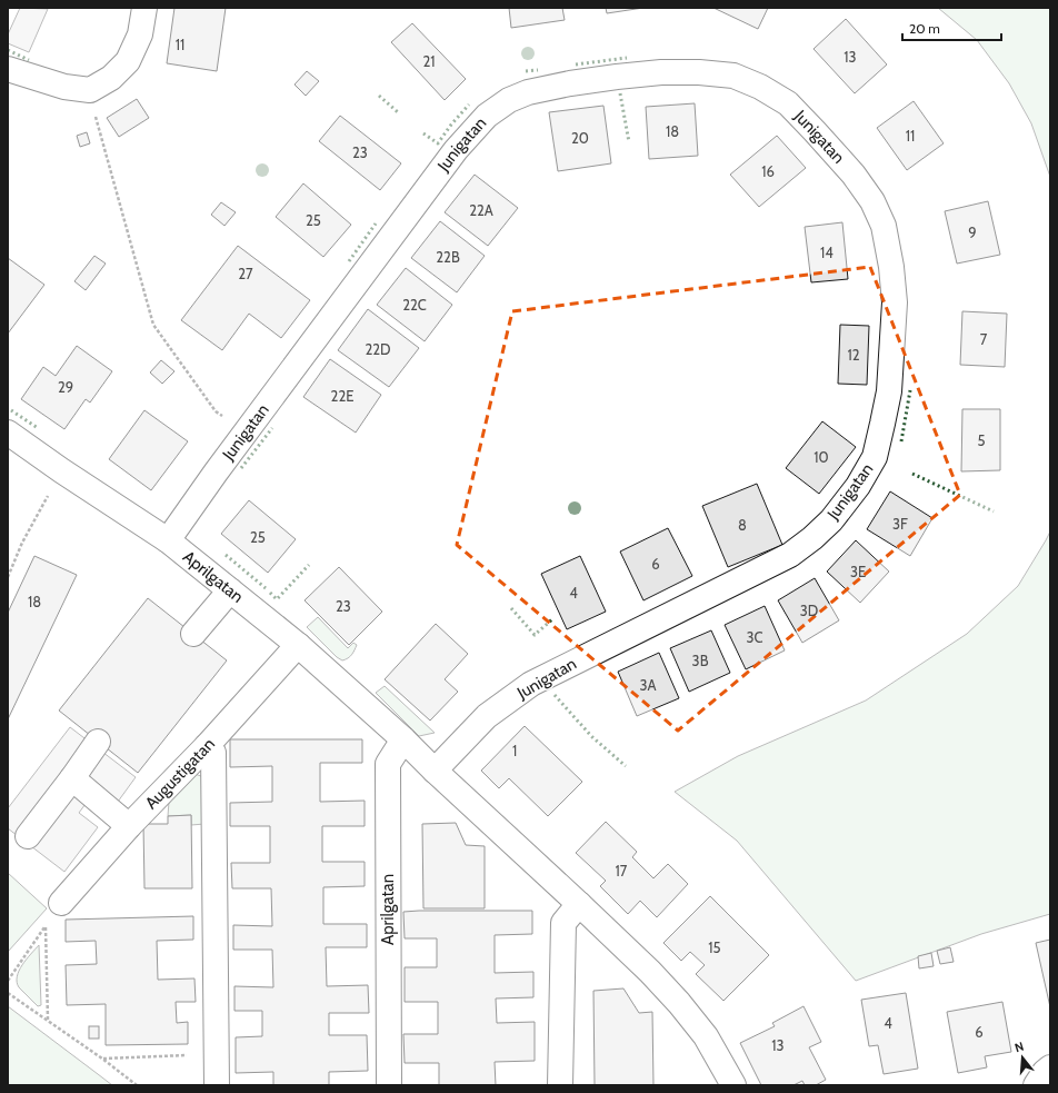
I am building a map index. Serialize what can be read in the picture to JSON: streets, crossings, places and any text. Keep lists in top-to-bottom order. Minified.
{"streets":{"street":["Junigatan","Aprilgatan","Augustigatan"]},"crossings":[["Junigatan","Aprilgatan"],["Aprilgatan","Augustigatan"]],"house_numbers":["11","13","21","18","11","20","23","16","22A","25","9","14","22B","27","22C","7","22D","12","29","22E","5","10","3F","8","25","6","3E","4","18","23","3D","3C","3B","3A","1","17","15","4","6","13"],"scale_bar":"20 m","north":"top"}
